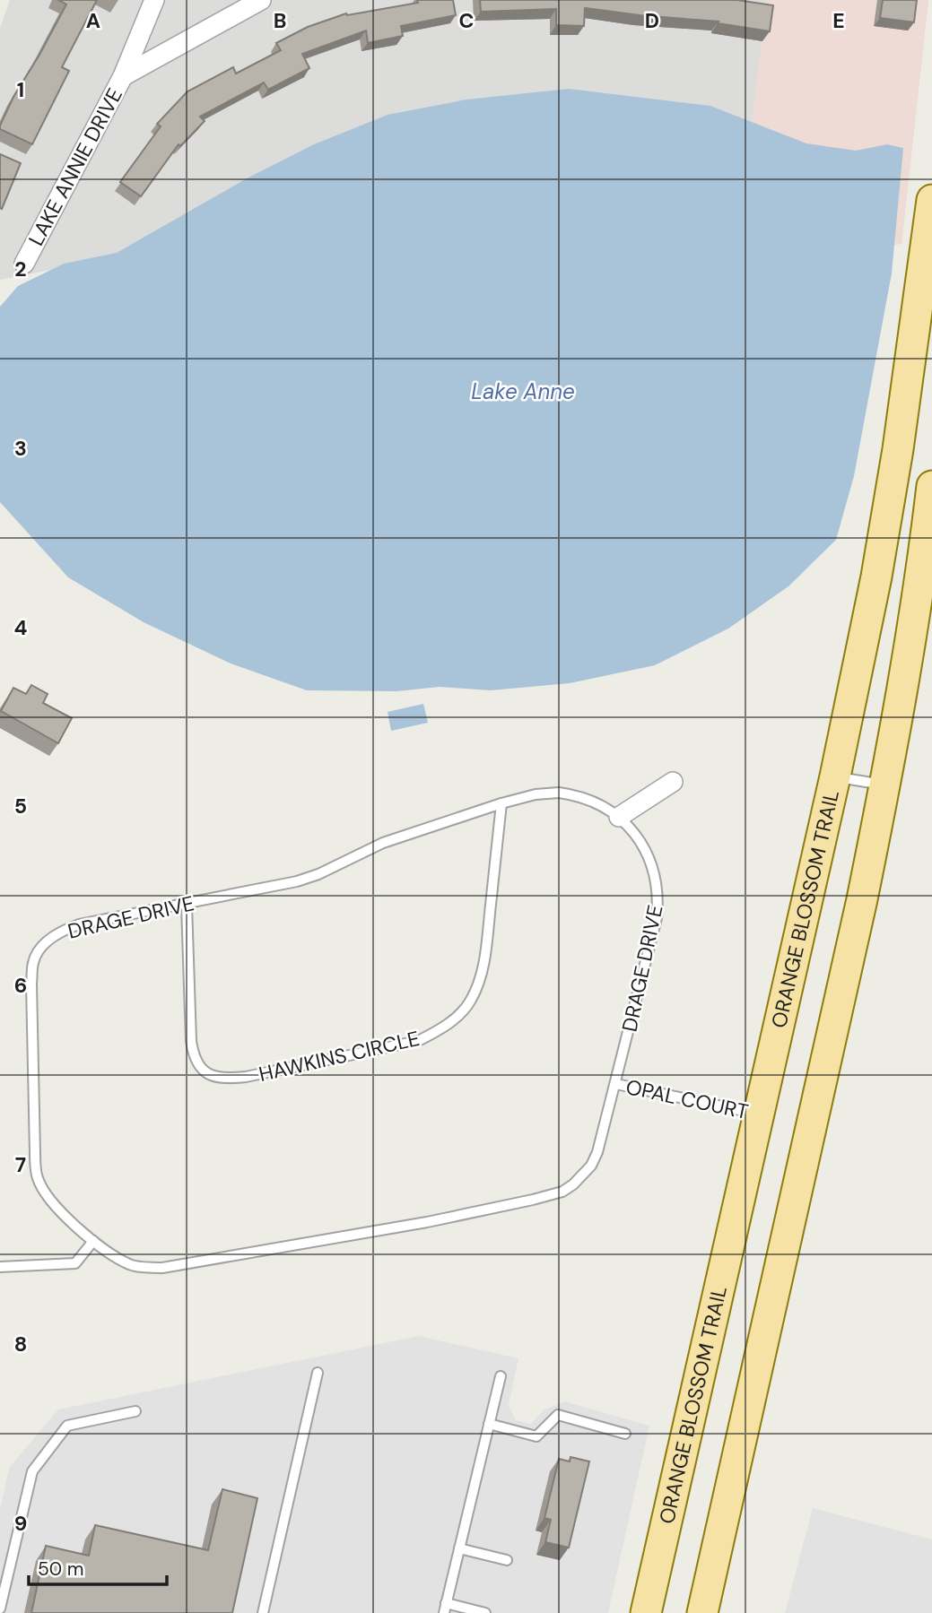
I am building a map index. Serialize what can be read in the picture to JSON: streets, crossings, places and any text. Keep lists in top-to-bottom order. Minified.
{"streets":{"main road":["ORANGE BLOSSOM TRAIL"],"street":["LAKE ANNIE DRIVE"],"lane":["DRAGE DRIVE","HAWKINS CIRCLE","OPAL COURT"]},"crossings":[["ORANGE BLOSSOM TRAIL","OPAL COURT"],["DRAGE DRIVE","HAWKINS CIRCLE"],["DRAGE DRIVE","OPAL COURT"]],"water":["Lake Anne"],"scale_bar":"50 m","grid":{"columns":["A","B","C","D","E"],"rows":["1","2","3","4","5","6","7","8","9"]}}
